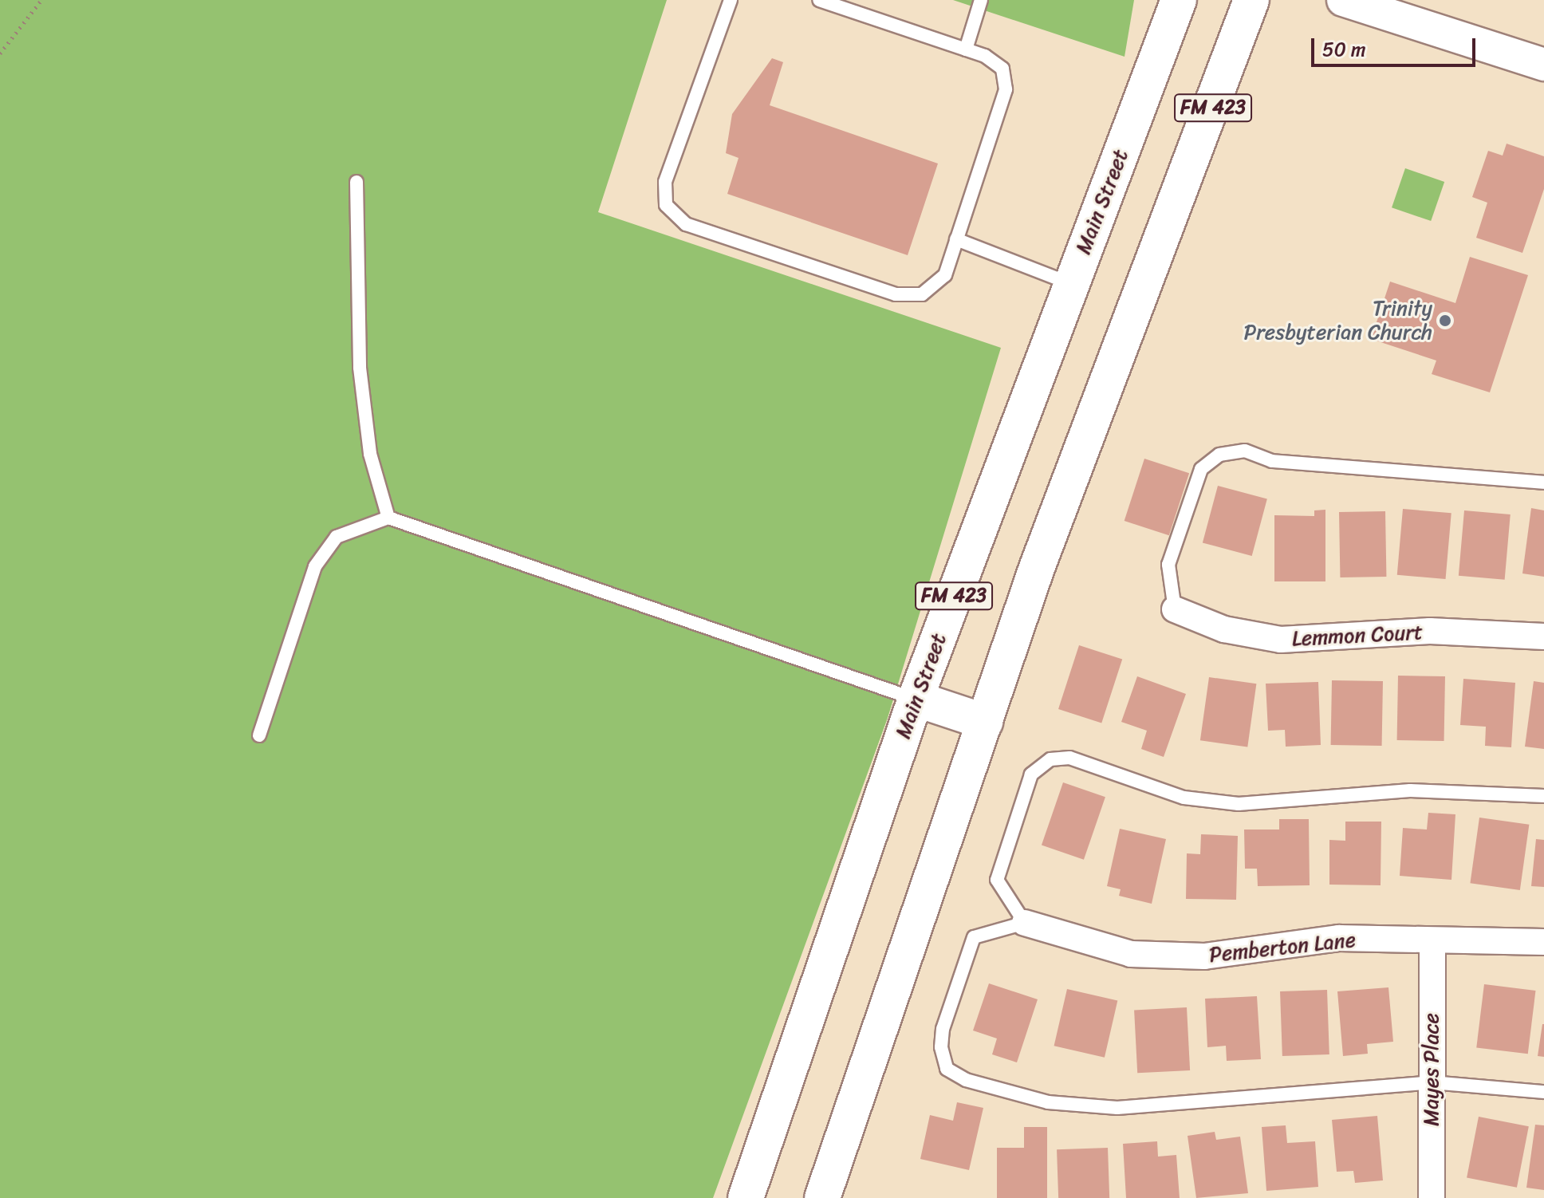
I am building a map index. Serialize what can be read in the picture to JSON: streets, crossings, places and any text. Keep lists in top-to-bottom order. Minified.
{"streets":{"main road":["FM 423","Main Street"],"street":["Lemmon Court","Pemberton Lane","Mayes Place"]},"crossings":[["Pemberton Lane","Mayes Place"]],"places":["Trinity Presbyterian Church"],"scale_bar":"50 m"}
